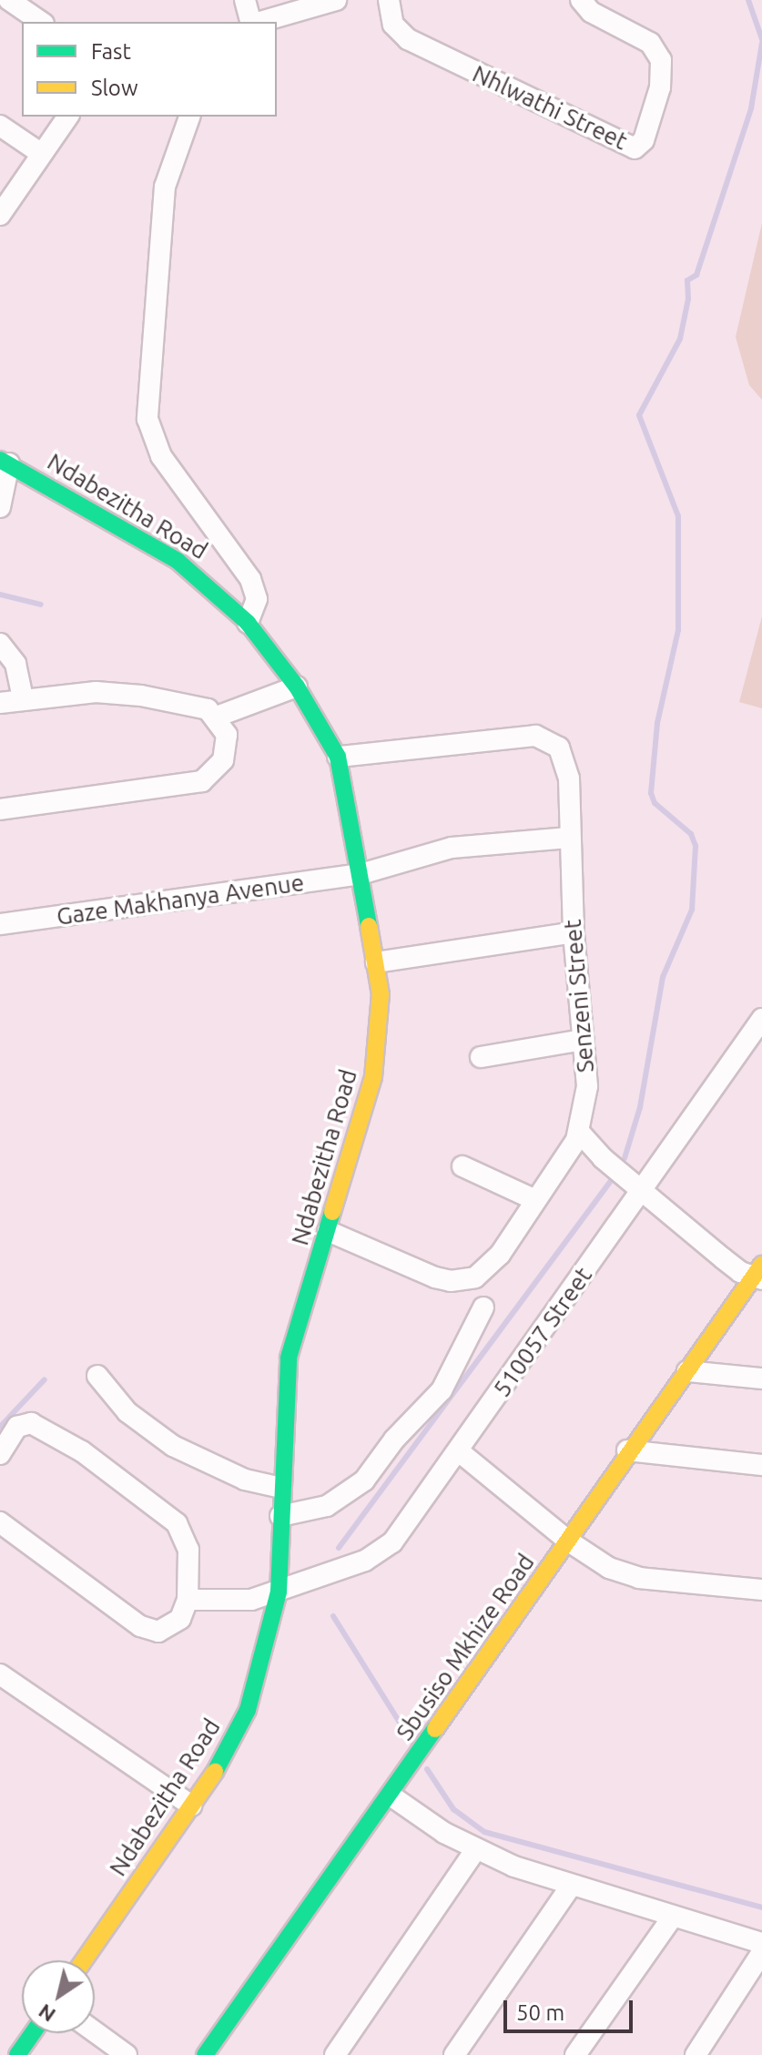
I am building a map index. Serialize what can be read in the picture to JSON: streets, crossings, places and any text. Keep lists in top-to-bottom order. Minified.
{"streets":{"street":["Nhlwathi Street","Ndabezitha Road","Gaze Makhanya Avenue","Senzeni Street","510057 Street","Sbusiso Mkhize Road"]},"crossings":[["Ndabezitha Road","Gaze Makhanya Avenue"],["Ndabezitha Road","Senzeni Street"],["Ndabezitha Road","510057 Street"],["Gaze Makhanya Avenue","Senzeni Street"]],"legend":["Fast","Slow"],"scale_bar":"50 m","north":"bottom left"}
